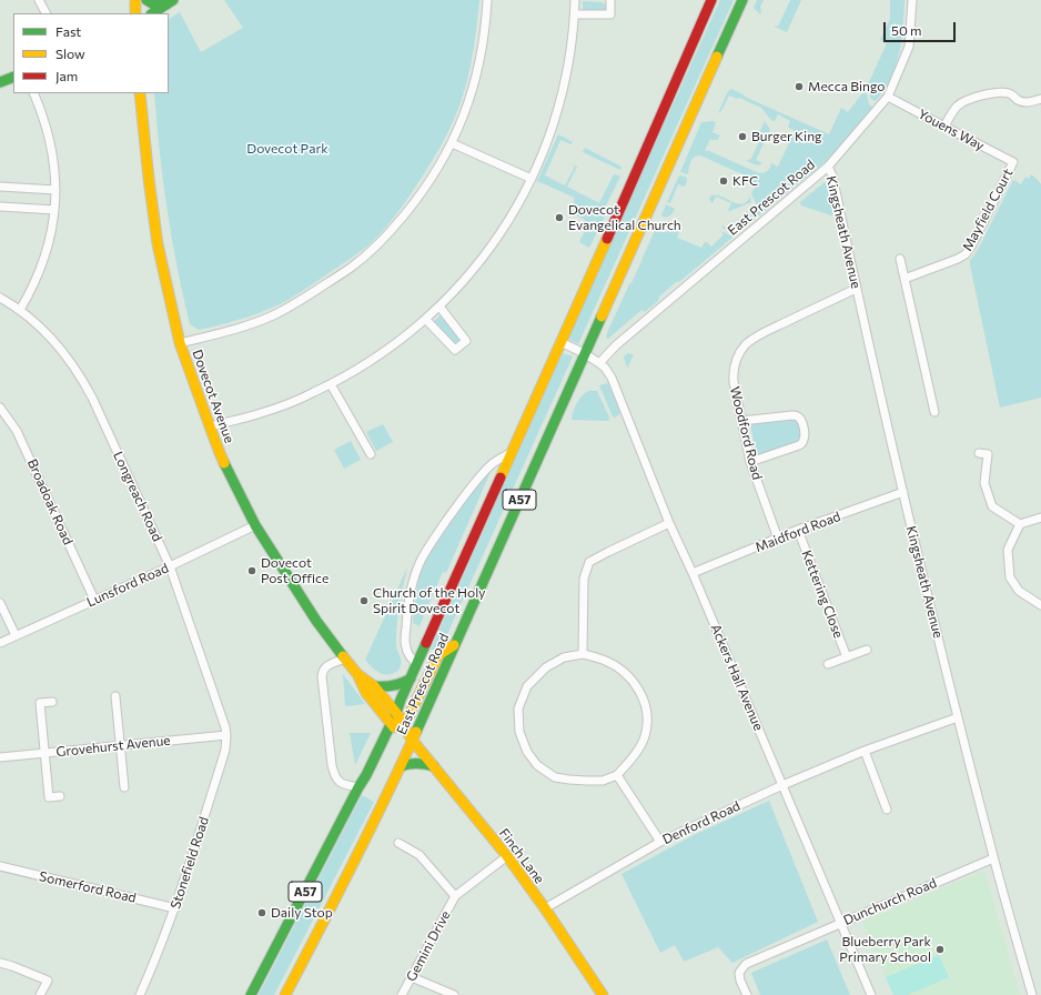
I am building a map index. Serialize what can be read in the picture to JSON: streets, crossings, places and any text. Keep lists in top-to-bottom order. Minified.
{"streets":{"main road":["East Prescot Road","Dovecot Avenue","A57","Finch Lane"],"street":["Youens Way","Mayfield Court","Kingsheath Avenue","Woodford Road","Longreach Road","Broadoak Road","Maidford Road","Lunsford Road","Kettering Close","Ackers Hall Avenue","Grovehurst Avenue","Denford Road","Stonefield Road","Somerford Road","Dunchurch Road","Gemini Drive"]},"crossings":[["Youens Way","East Prescot Road"],["Youens Way","Mayfield Court"],["East Prescot Road","Kingsheath Avenue"],["East Prescot Road","Dovecot Avenue"],["East Prescot Road","Ackers Hall Avenue"],["East Prescot Road","Finch Lane"],["Kingsheath Avenue","Woodford Road"],["Kingsheath Avenue","Maidford Road"],["Kingsheath Avenue","Denford Road"],["Kingsheath Avenue","Dunchurch Road"],["Dovecot Avenue","Lunsford Road"],["Dovecot Avenue","Finch Lane"],["Woodford Road","Maidford Road"],["Longreach Road","Lunsford Road"],["Longreach Road","Grovehurst Avenue"],["Longreach Road","Stonefield Road"],["Broadoak Road","Lunsford Road"],["Maidford Road","Kettering Close"],["Maidford Road","Ackers Hall Avenue"],["Ackers Hall Avenue","Denford Road"],["Ackers Hall Avenue","Dunchurch Road"],["Grovehurst Avenue","Stonefield Road"],["Denford Road","Finch Lane"],["Finch Lane","Gemini Drive"],["Stonefield Road","Somerford Road"]],"parks":["Dovecot Park"],"places":["Mecca Bingo","Burger King","KFC","Dovecot Evangelical Church","Dovecot Post Office","Church of the Holy Spirit Dovecot","Daily Stop","Blueberry Park Primary School"],"legend":["Fast","Slow","Jam"],"scale_bar":"50 m"}
